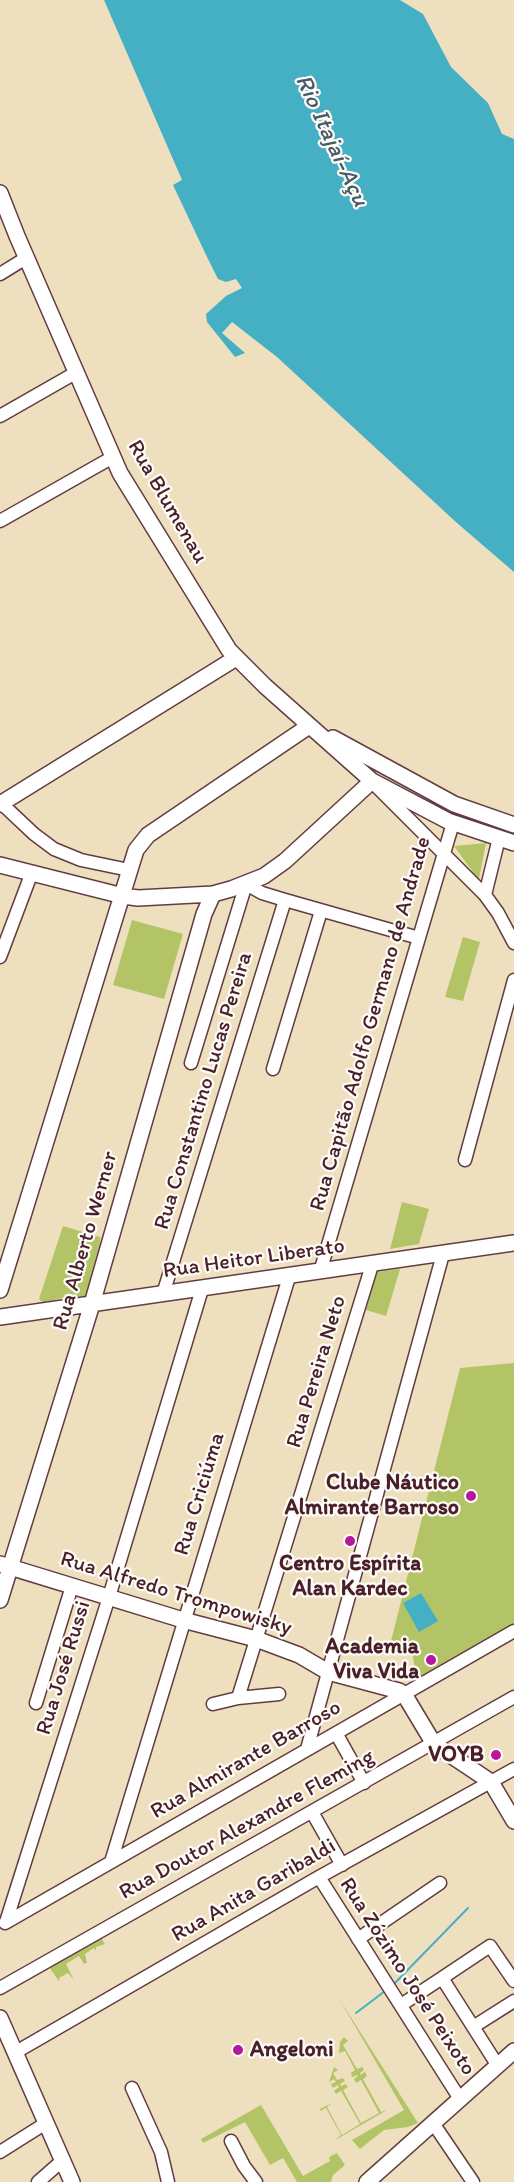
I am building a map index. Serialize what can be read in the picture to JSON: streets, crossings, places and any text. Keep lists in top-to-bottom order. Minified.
{"streets":{"main road":["Rua Blumenau","Rua Alberto Werner","Rua Heitor Liberato","Rua Alfredo Trompowisky"],"street":["Rua Capitão Adolfo Germano de Andrade","Rua Constantino Lucas Pereira","Rua Pereira Neto","Rua Criciúma","Rua José Russi","Rua Almirante Barroso","Rua Doutor Alexandre Fleming","Rua Anita Garibaldi","Rua Zózimo José Peixoto"]},"crossings":[["Rua Blumenau","Rua Capitão Adolfo Germano de Andrade"],["Rua Capitão Adolfo Germano de Andrade","Rua Heitor Liberato"],["Rua Constantino Lucas Pereira","Rua Heitor Liberato"],["Rua Alberto Werner","Rua Heitor Liberato"],["Rua Alberto Werner","Rua Alfredo Trompowisky"],["Rua Heitor Liberato","Rua Pereira Neto"],["Rua Heitor Liberato","Rua Criciúma"],["Rua Heitor Liberato","Rua José Russi"],["Rua Pereira Neto","Rua Alfredo Trompowisky"],["Rua Criciúma","Rua Alfredo Trompowisky"],["Rua Criciúma","Rua Almirante Barroso"],["Rua Alfredo Trompowisky","Rua José Russi"],["Rua Alfredo Trompowisky","Rua Almirante Barroso"],["Rua José Russi","Rua Almirante Barroso"],["Rua Anita Garibaldi","Rua Zózimo José Peixoto"]],"water":["Rio Itajaí-Açu"],"places":["Clube Náutico Almirante Barroso","Centro Espírita Alan Kardec","Academia Viva Vida","VOYB","Angeloni"]}
